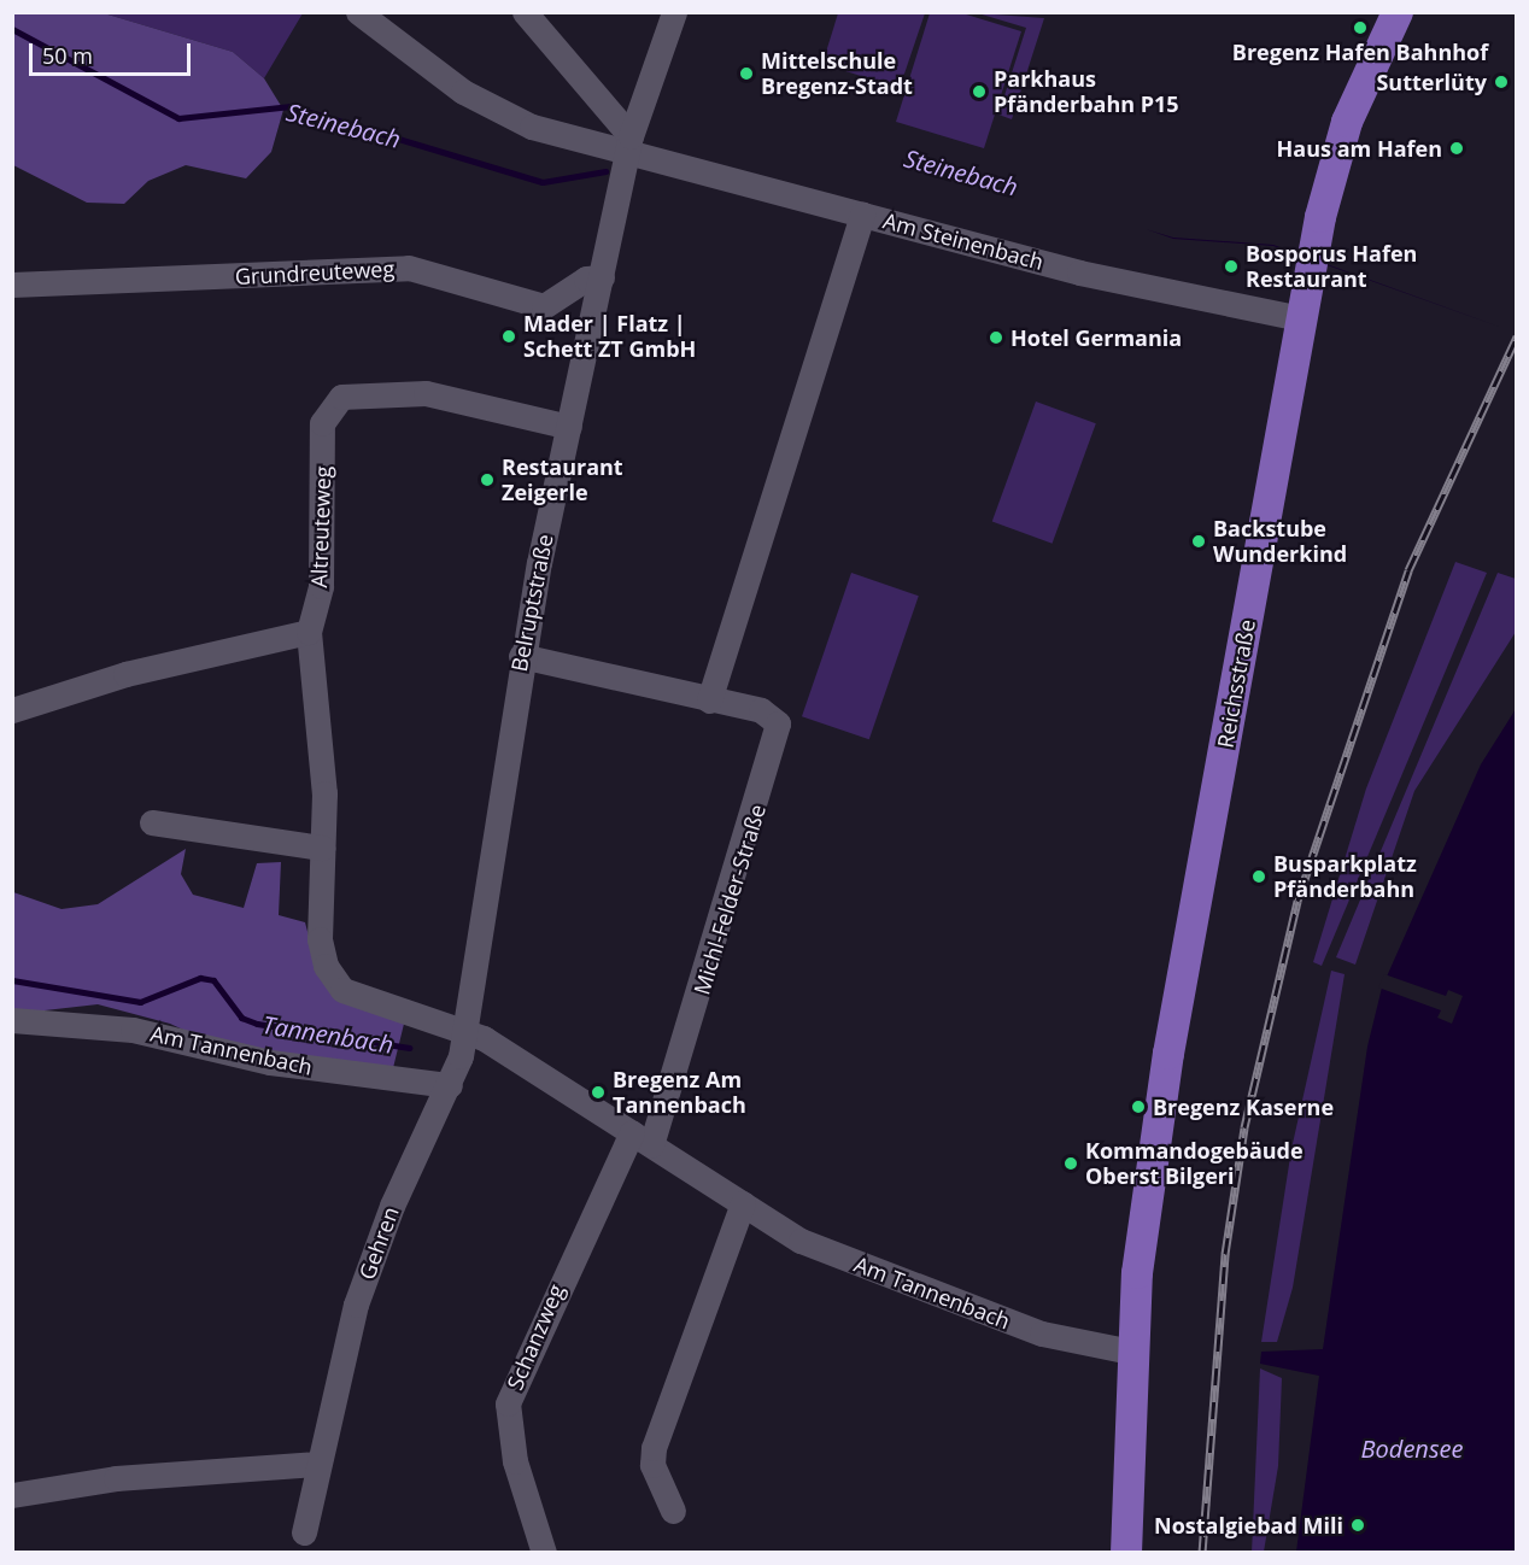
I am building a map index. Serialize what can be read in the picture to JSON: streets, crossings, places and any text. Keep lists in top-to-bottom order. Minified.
{"streets":{"main road":["Reichsstraße"],"street":["Am Steinenbach","Grundreuteweg","Altreuteweg","Belruptstraße","Michl-Felder-Straße","Am Tannenbach","Gehren","Schanzweg"]},"crossings":[["Am Steinenbach","Belruptstraße"],["Am Steinenbach","Reichsstraße"],["Grundreuteweg","Belruptstraße"],["Altreuteweg","Belruptstraße"],["Altreuteweg","Am Tannenbach"],["Belruptstraße","Michl-Felder-Straße"],["Belruptstraße","Am Tannenbach"],["Belruptstraße","Gehren"],["Reichsstraße","Am Tannenbach"],["Michl-Felder-Straße","Am Tannenbach"],["Michl-Felder-Straße","Schanzweg"],["Am Tannenbach","Gehren"],["Am Tannenbach","Schanzweg"]],"water":["Steinebach","Tannenbach","Bodensee"],"places":["Bregenz Hafen Bahnhof","Mittelschule Bregenz-Stadt","Sutterlüty","Parkhaus Pfänderbahn P15","Haus am Hafen","Bosporus Hafen Restaurant","Mader | Flatz | Schett ZT GmbH","Hotel Germania","Restaurant Zeigerle","Backstube Wunderkind","Busparkplatz Pfänderbahn","Bregenz Am Tannenbach","Bregenz Kaserne","Kommandogebäude Oberst Bilgeri","Nostalgiebad Mili"],"scale_bar":"50 m"}
